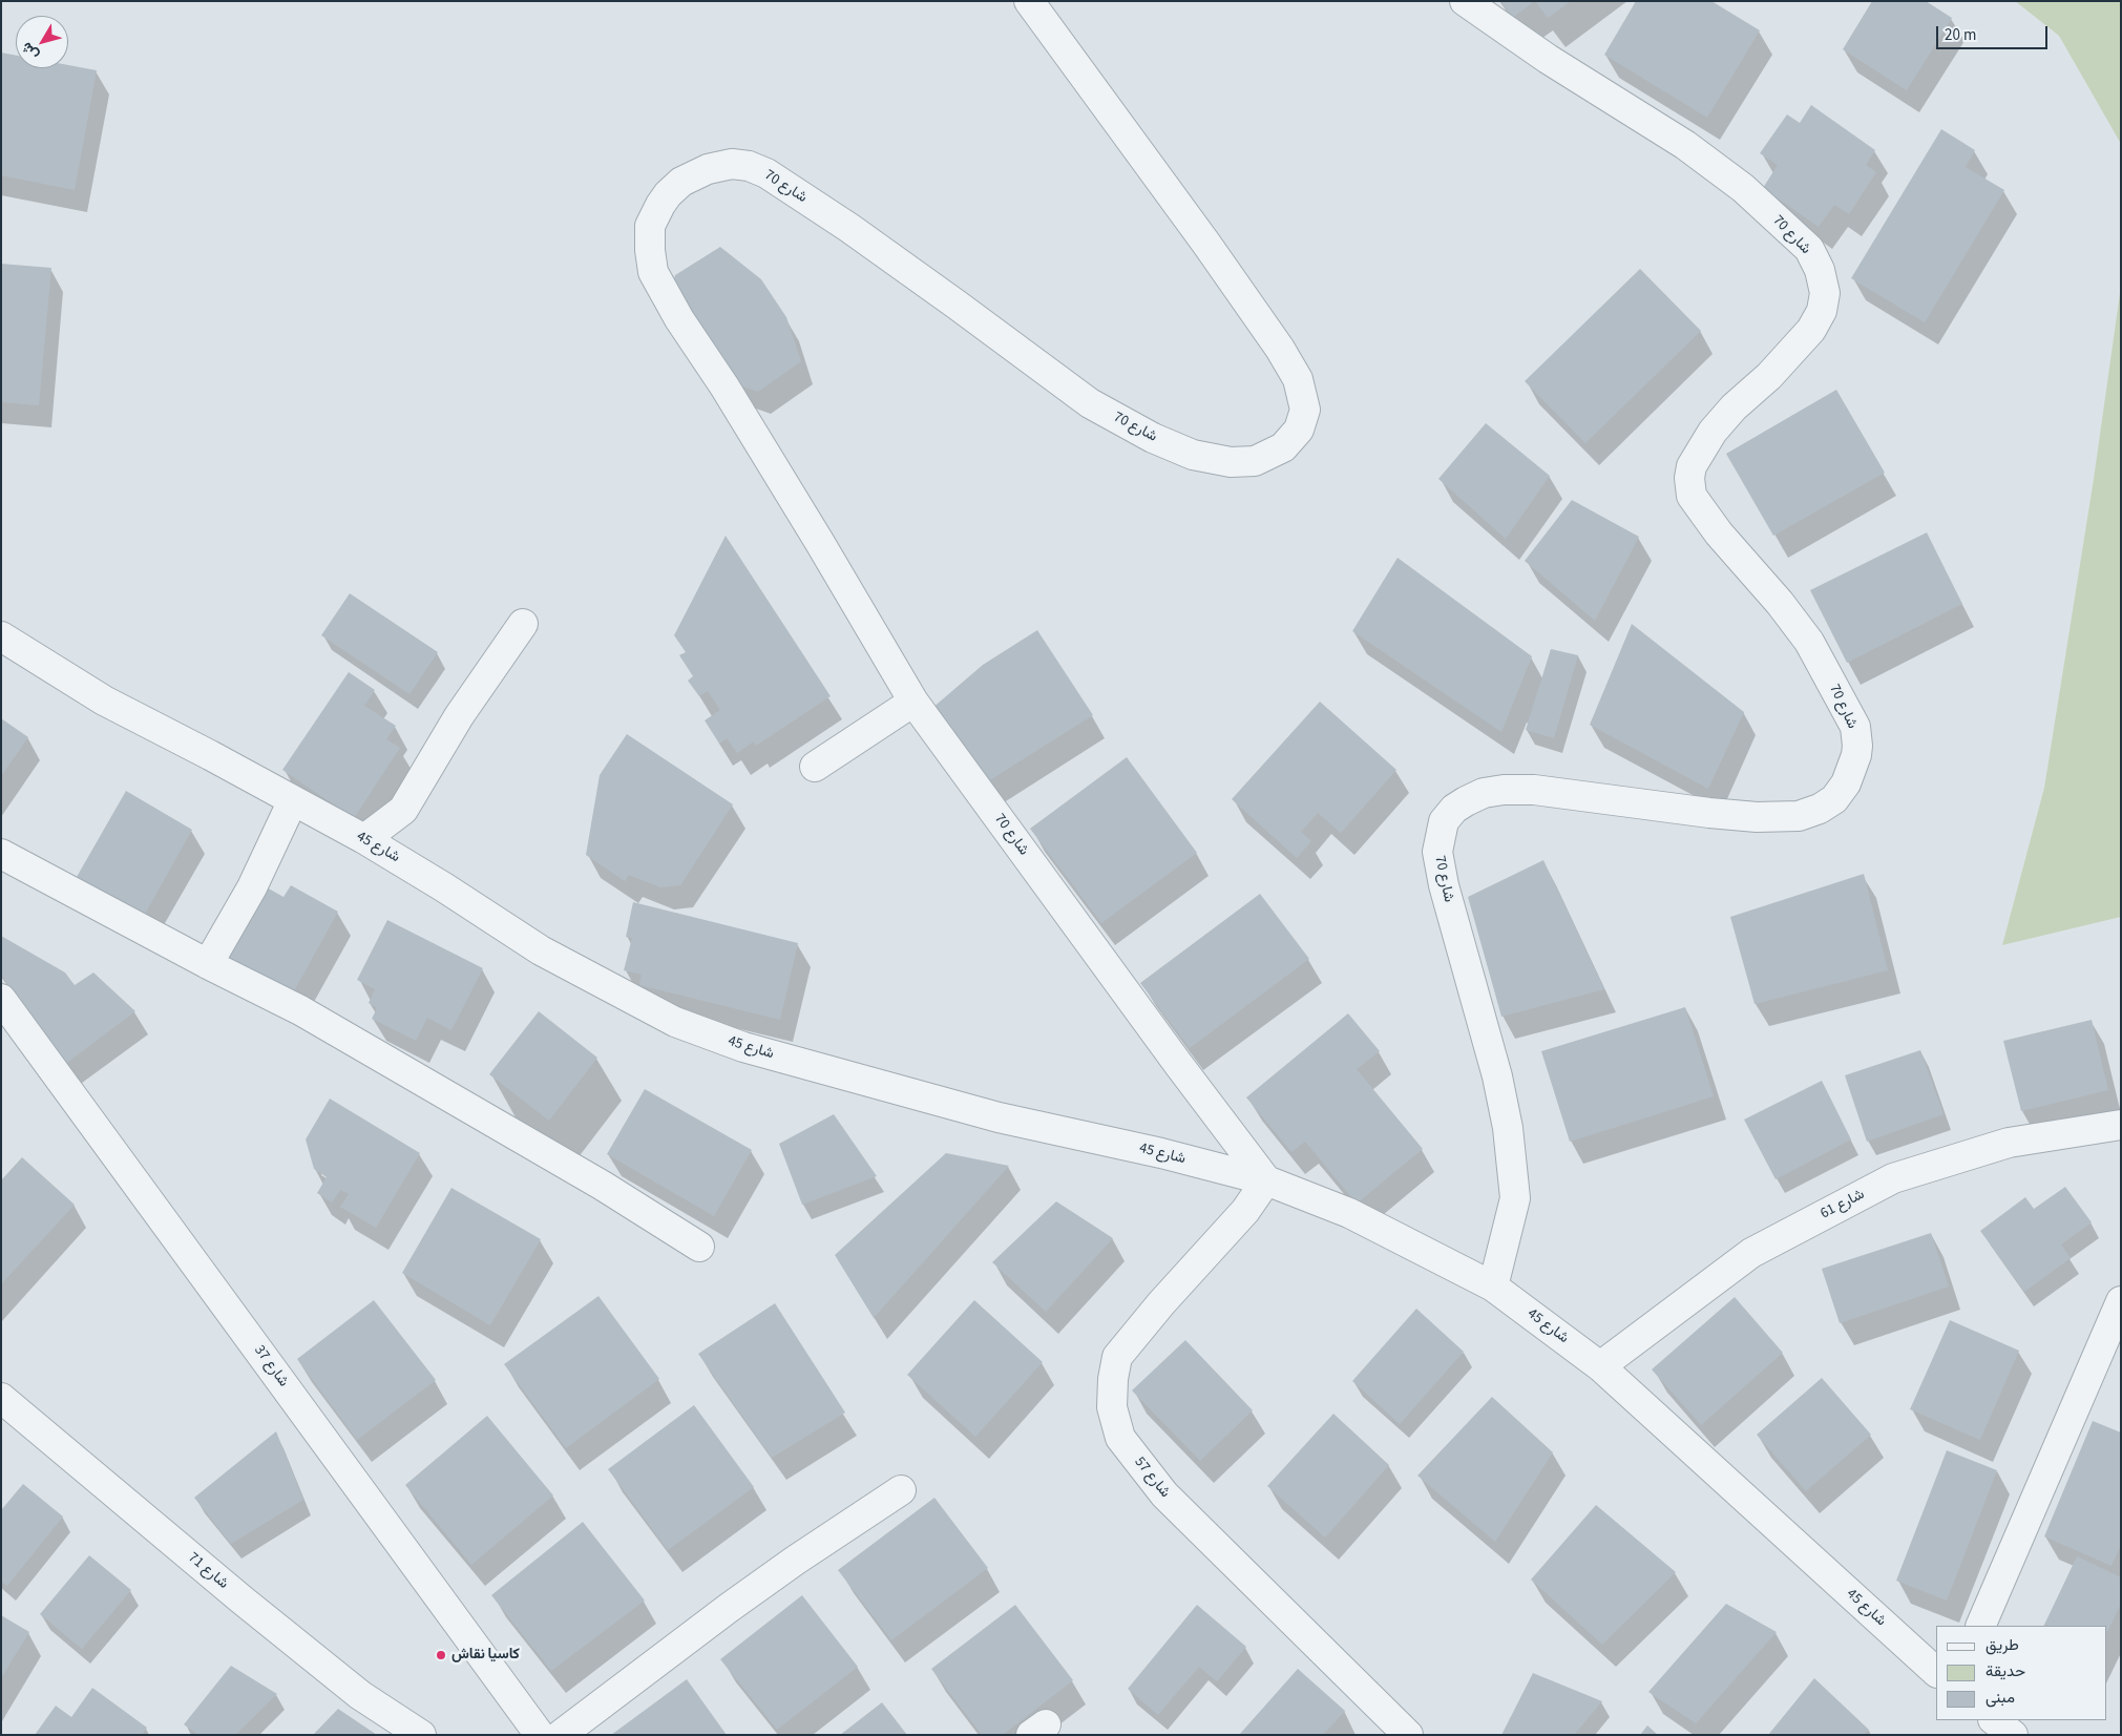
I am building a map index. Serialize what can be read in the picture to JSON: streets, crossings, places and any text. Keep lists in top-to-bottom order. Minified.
{"streets":{"street":["شارع 70","شارع 45","شارع 61","شارع 37","شارع 57","شارع 71"]},"crossings":[["شارع 70","شارع 45"],["شارع 70","شارع 57"],["شارع 45","شارع 61"],["شارع 45","شارع 57"]],"places":["كاسيا نقاش"],"legend":["طريق","حديقة","مبنى"],"scale_bar":"20 m","north":"bottom left"}
